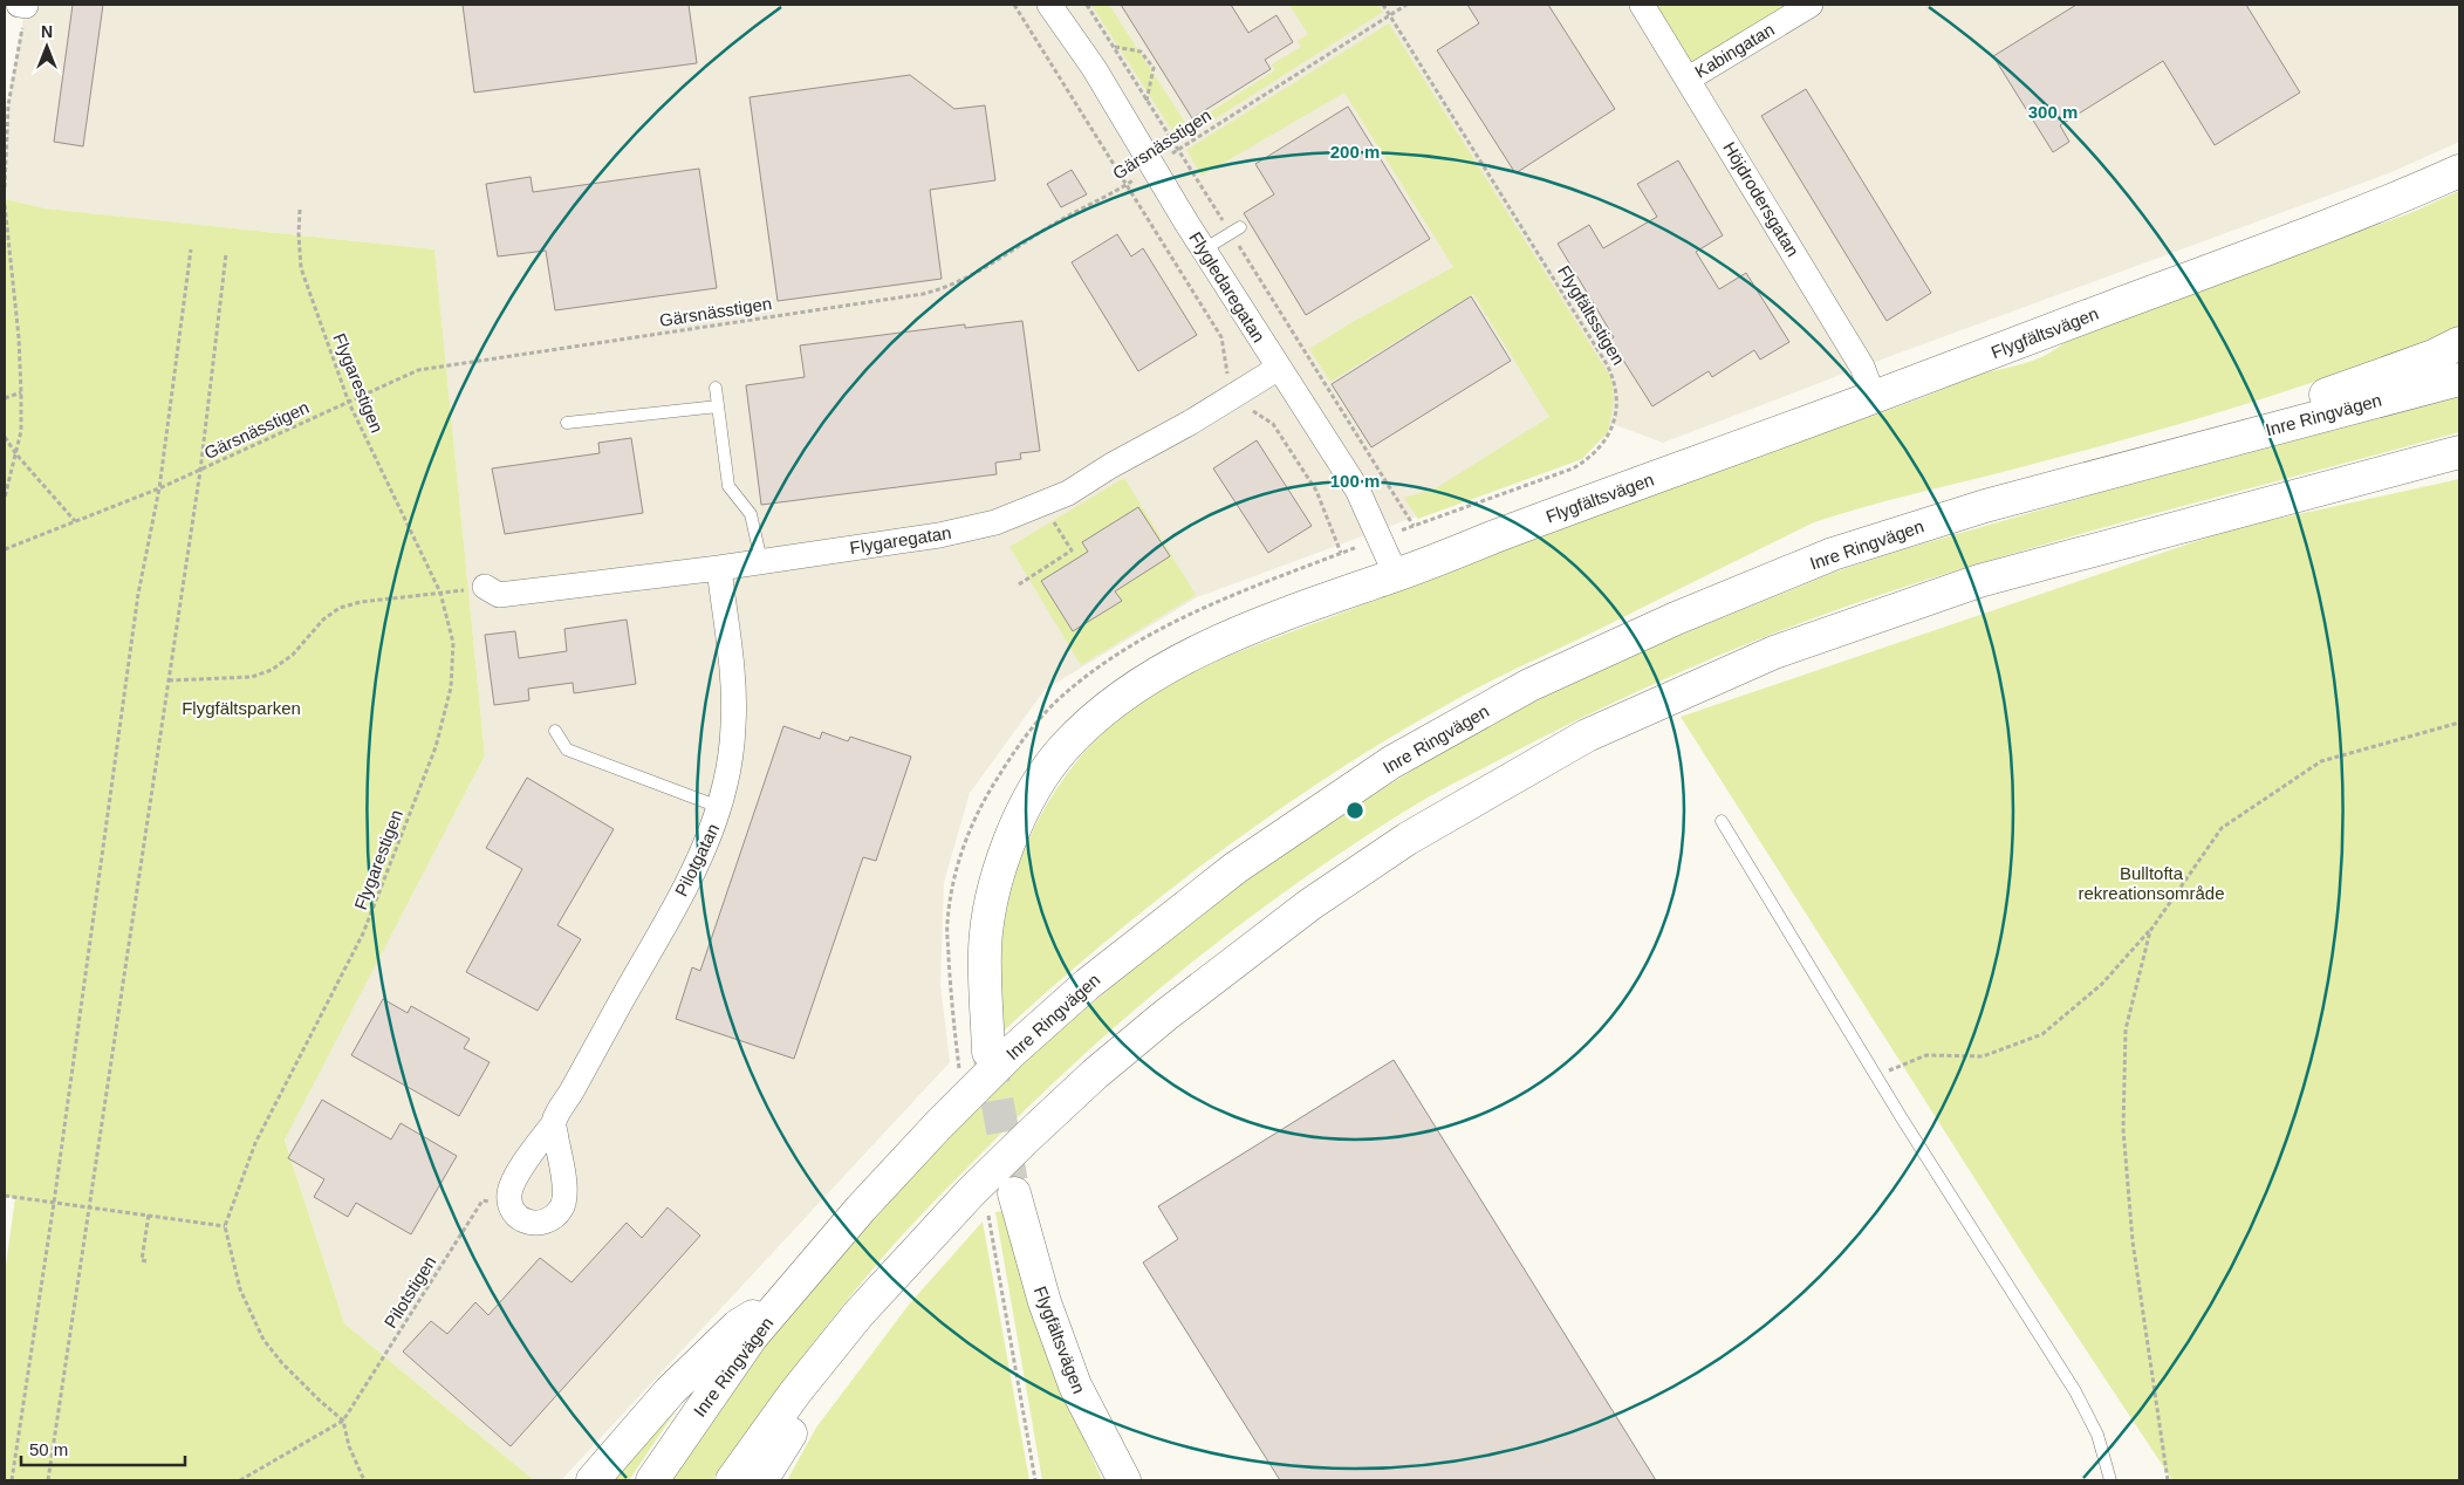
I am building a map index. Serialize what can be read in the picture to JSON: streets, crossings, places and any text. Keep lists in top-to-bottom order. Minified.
{"streets":{"main road":["Flygfältsvägen","Inre Ringvägen"],"street":["Kabingatan","Höjdrodersgatan","Flygledaregatan","Flygaregatan","Pilotgatan"],"path":["Gärsnässtigen","Flygfältsstigen","Flygarestigen","Pilotstigen"]},"crossings":[["Kabingatan","Höjdrodersgatan"],["Gärsnässtigen","Flygledaregatan"],["Gärsnässtigen","Flygfältsstigen"],["Gärsnässtigen","Flygarestigen"],["Höjdrodersgatan","Flygfältsvägen"],["Flygledaregatan","Flygfältsstigen"],["Flygledaregatan","Flygfältsvägen"],["Flygledaregatan","Flygaregatan"],["Flygaregatan","Pilotgatan"],["Pilotgatan","Pilotstigen"]],"parks":["Flygfältsparken","Bulltofta rekreationsområde"],"scale_bar":"50 m","north":"top","rings":["300 m","200 m","100 m"]}
